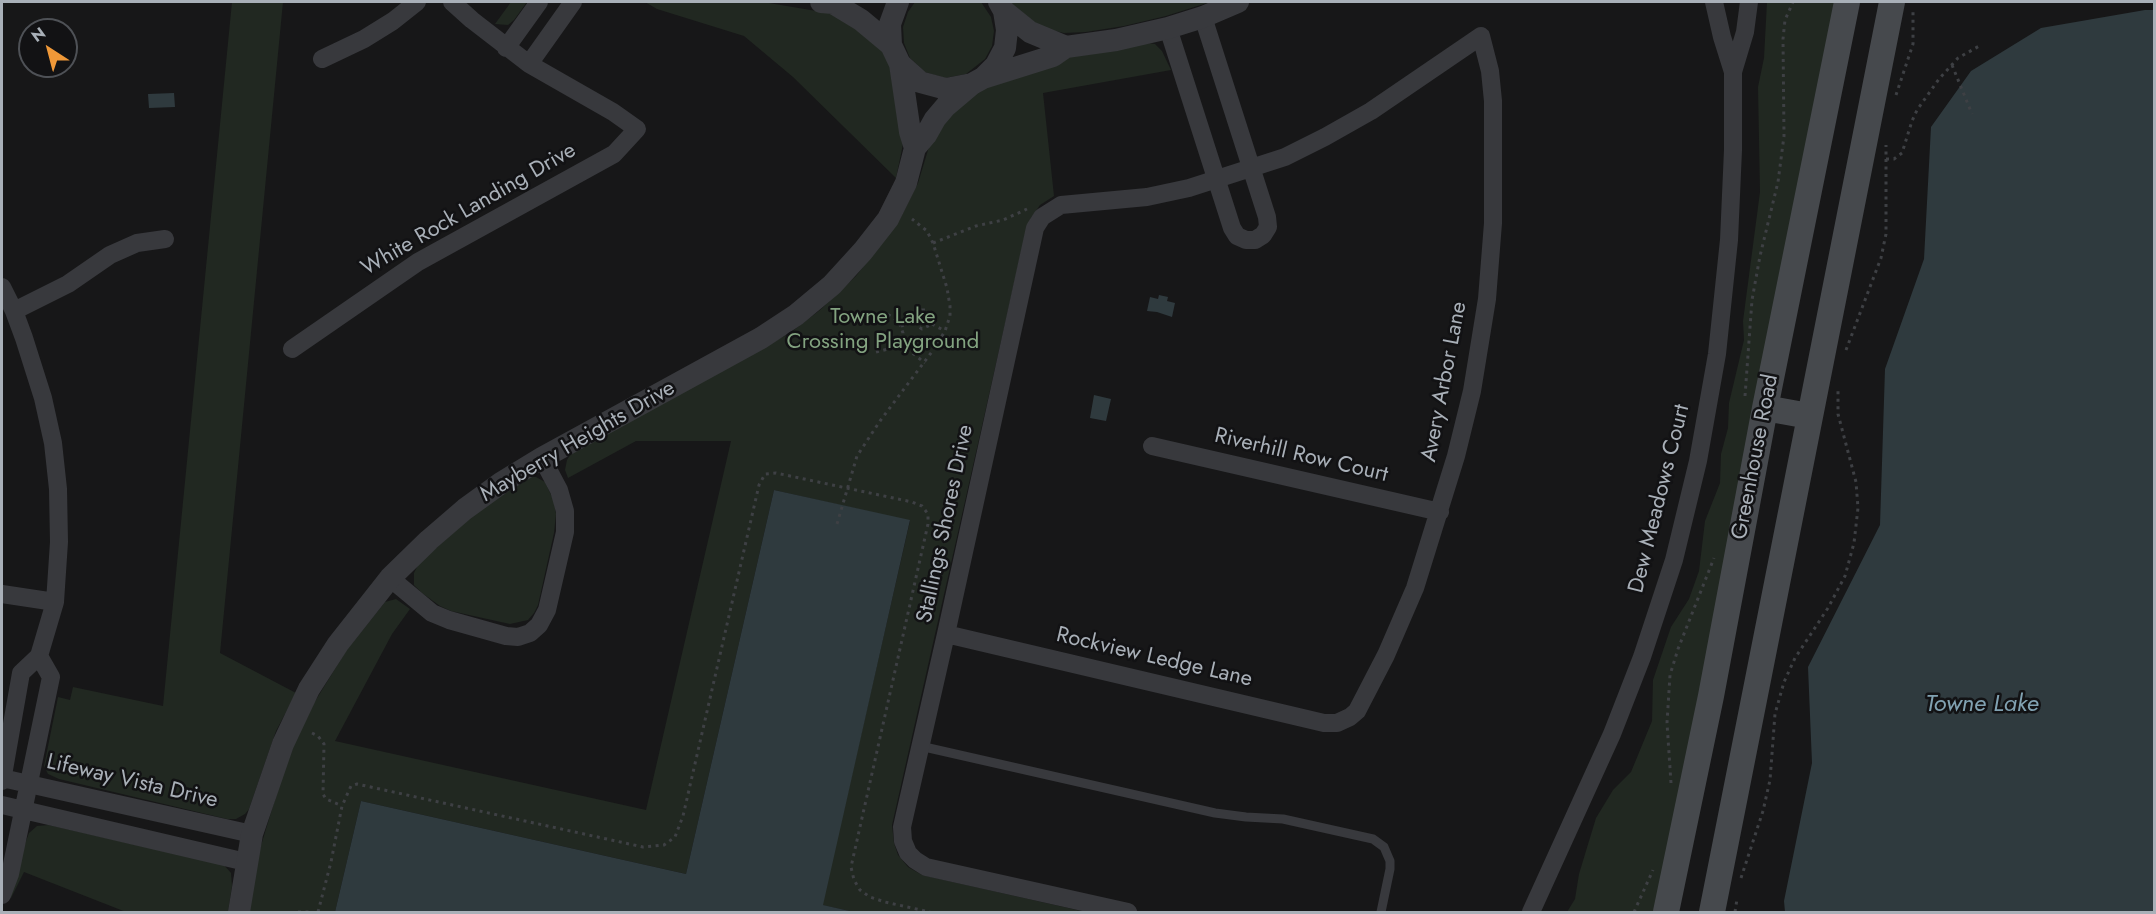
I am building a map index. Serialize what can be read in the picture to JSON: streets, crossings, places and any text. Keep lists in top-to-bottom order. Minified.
{"streets":{"main road":["Greenhouse Road"],"street":["White Rock Landing Drive","Avery Arbor Lane","Mayberry Heights Drive","Riverhill Row Court","Dew Meadows Court","Stallings Shores Drive","Rockview Ledge Lane","Lifeway Vista Drive"]},"crossings":[["Avery Arbor Lane","Riverhill Row Court"],["Avery Arbor Lane","Rockview Ledge Lane"],["Mayberry Heights Drive","Lifeway Vista Drive"],["Stallings Shores Drive","Rockview Ledge Lane"]],"water":["Towne Lake"],"parks":["Towne Lake Crossing Playground"],"north":"top left"}
